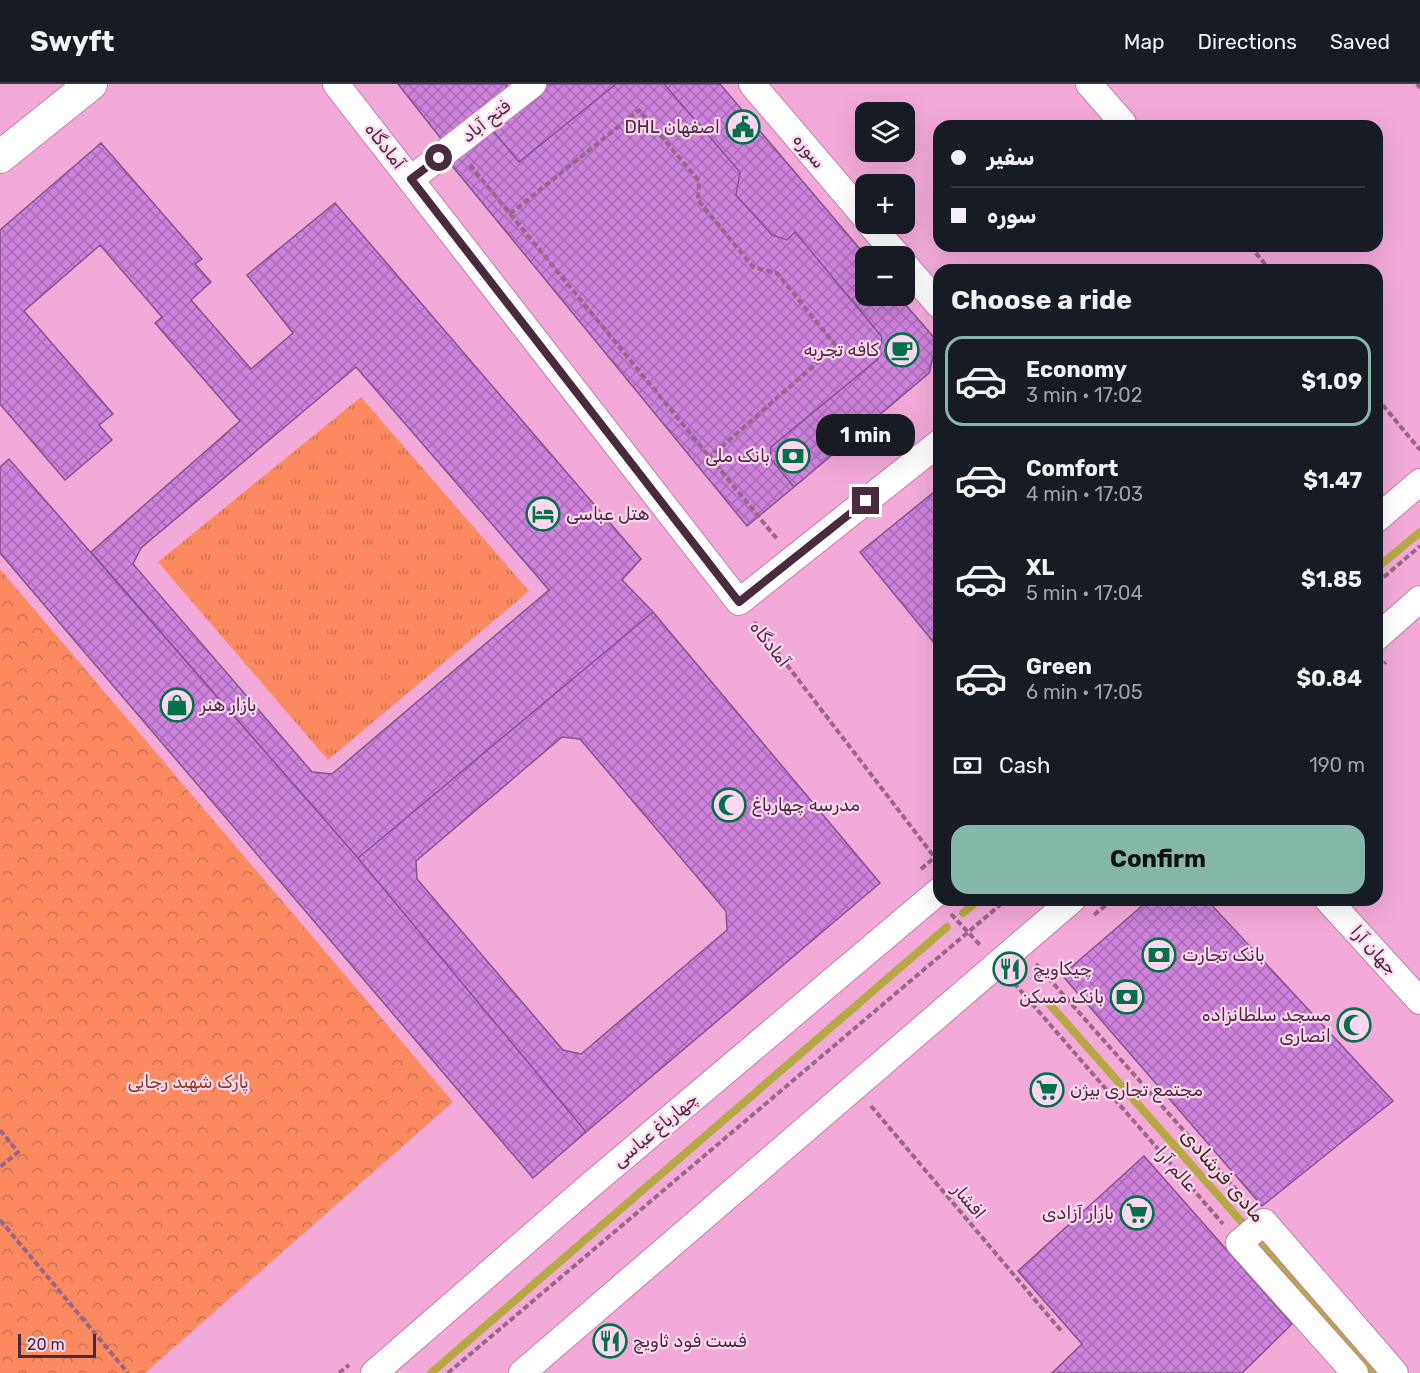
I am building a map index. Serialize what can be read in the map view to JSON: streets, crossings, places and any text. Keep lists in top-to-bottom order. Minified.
{"streets":{"street":["فتح آباد","آمادگاه","سوره","جهان آرا","چهارباغ عباسی"],"path":["عالم آرا","افشار"]},"crossings":[["فتح آباد","آمادگاه"]],"water":["مادی فرشادی"],"parks":["پارک شهید رجایی"],"places":{"public building":["DHL اصفهان"],"cafe":["کافه تجربه"],"bank":["بانک ملی","بانک تجارت","بانک مسکن"],"hotel":["هتل عباسی"],"shop":["بازار هنر"],"mosque":["مدرسه چهارباغ","مسجد سلطانزاده انصاری"],"restaurant":["چیکاویچ","فست فود ثاویچ"],"supermarket":["مجتمع تجاری بیژن","بازار آزادی"]},"scale_bar":"20 m","page":{"header":"Swyft","nav":["Map","Directions","Saved"],"map_buttons":["+","−"],"banner":["سفیر","سوره"],"heading":"Choose a ride","list":[{"name":"Economy","note":"3 min · 17:02","value":"$1.09"},{"name":"Comfort","note":"4 min · 17:03","value":"$1.47"},{"name":"XL","note":"5 min · 17:04","value":"$1.85"},{"name":"Green","note":"6 min · 17:05","value":"$0.84"}],"bubble":"1 min","pay":["Cash","190 m"],"buttons":"Confirm","scale":"20 m"}}
